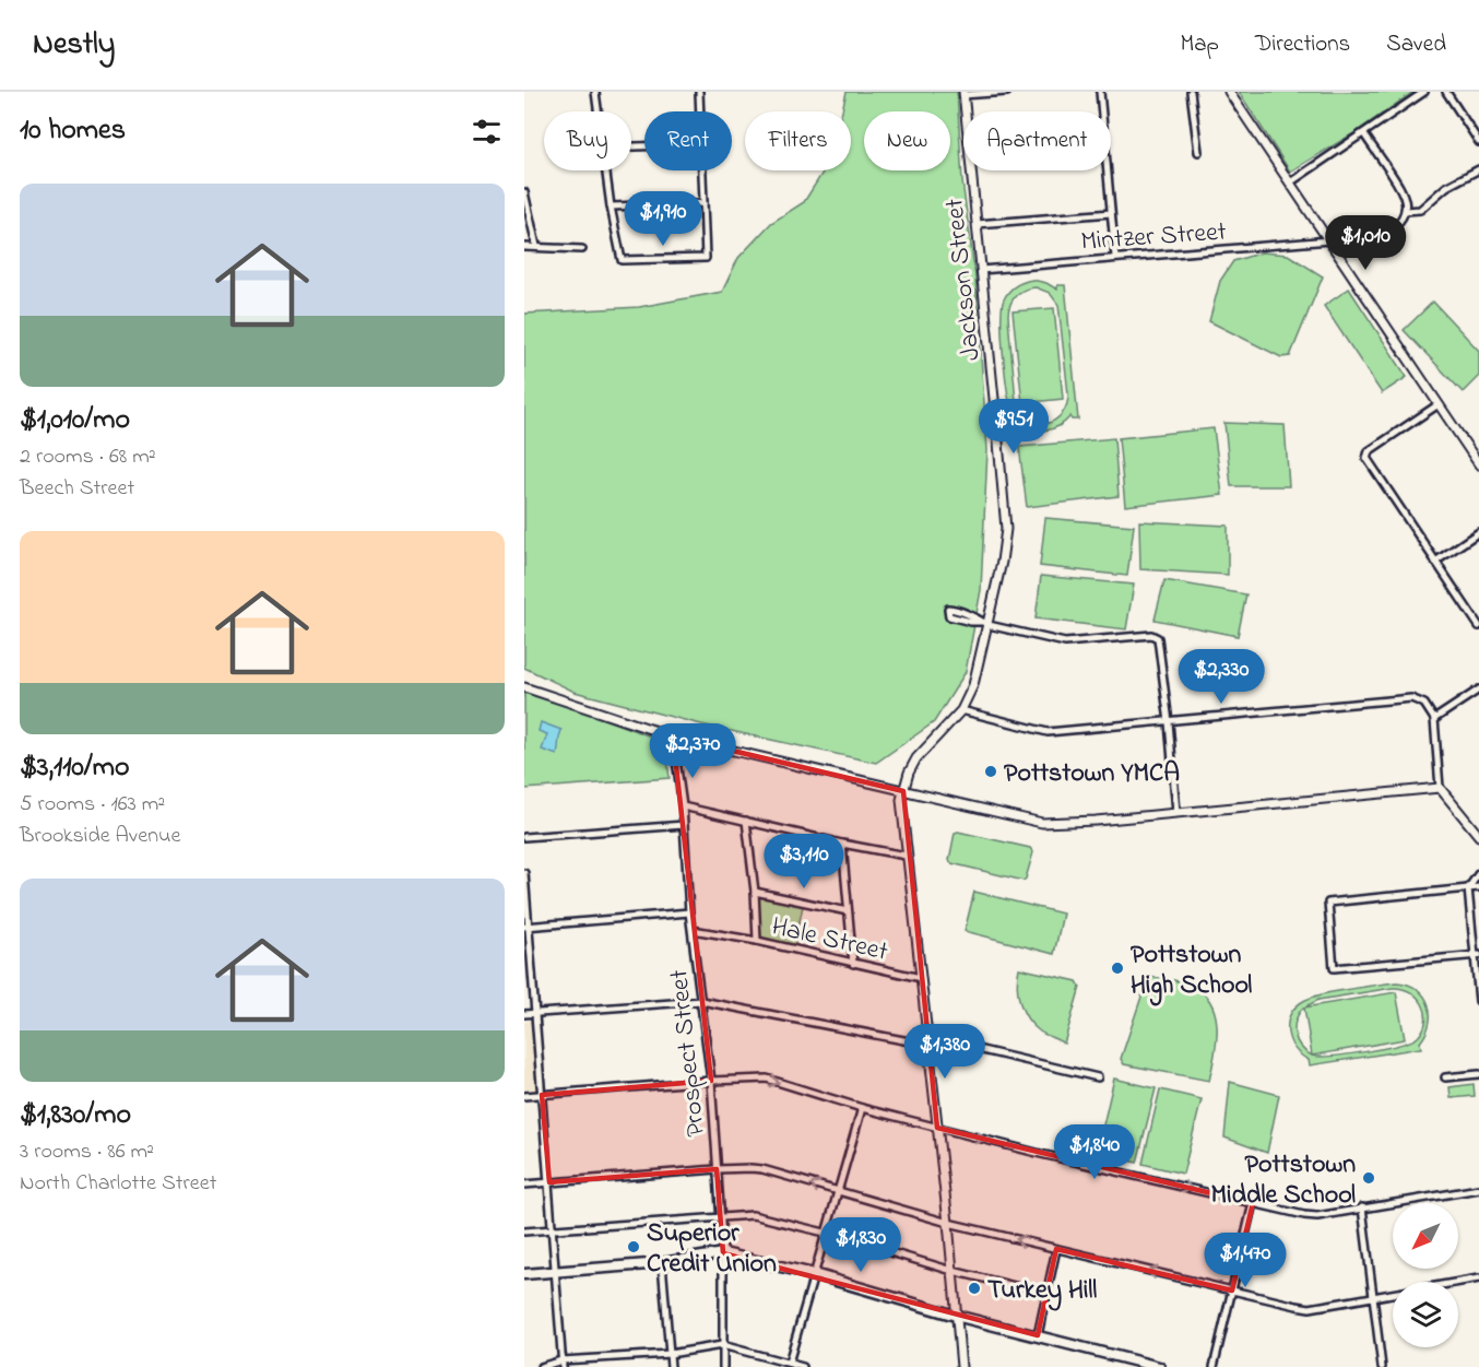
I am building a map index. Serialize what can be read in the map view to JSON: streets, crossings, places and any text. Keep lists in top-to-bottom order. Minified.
{"streets":{"street":["Mintzer Street","Jackson Street","Hale Street","Prospect Street"]},"crossings":[["Mintzer Street","Jackson Street"],["Hale Street","Prospect Street"]],"places":["Pottstown YMCA","Pottstown High School","Pottstown Middle School","Superior Credit Union","Turkey Hill"],"north":"bottom left","page":{"header":"Nestly","nav":["Map","Directions","Saved"],"heading":"10 homes","chip":["Buy","Rent","Filters","New","Apartment"],"list":[{"name":"$1,010/mo","note":"2 rooms · 68 m² · Beech Street"},{"name":"$3,110/mo","note":"5 rooms · 163 m² · Brookside Avenue"},{"name":"$1,830/mo","note":"3 rooms · 86 m² · North Charlotte Street"}],"price":["$1,910","$1,010","$951","$2,330","$2,370","$3,110","$1,380","$1,840","$1,830","$1,470"]}}
